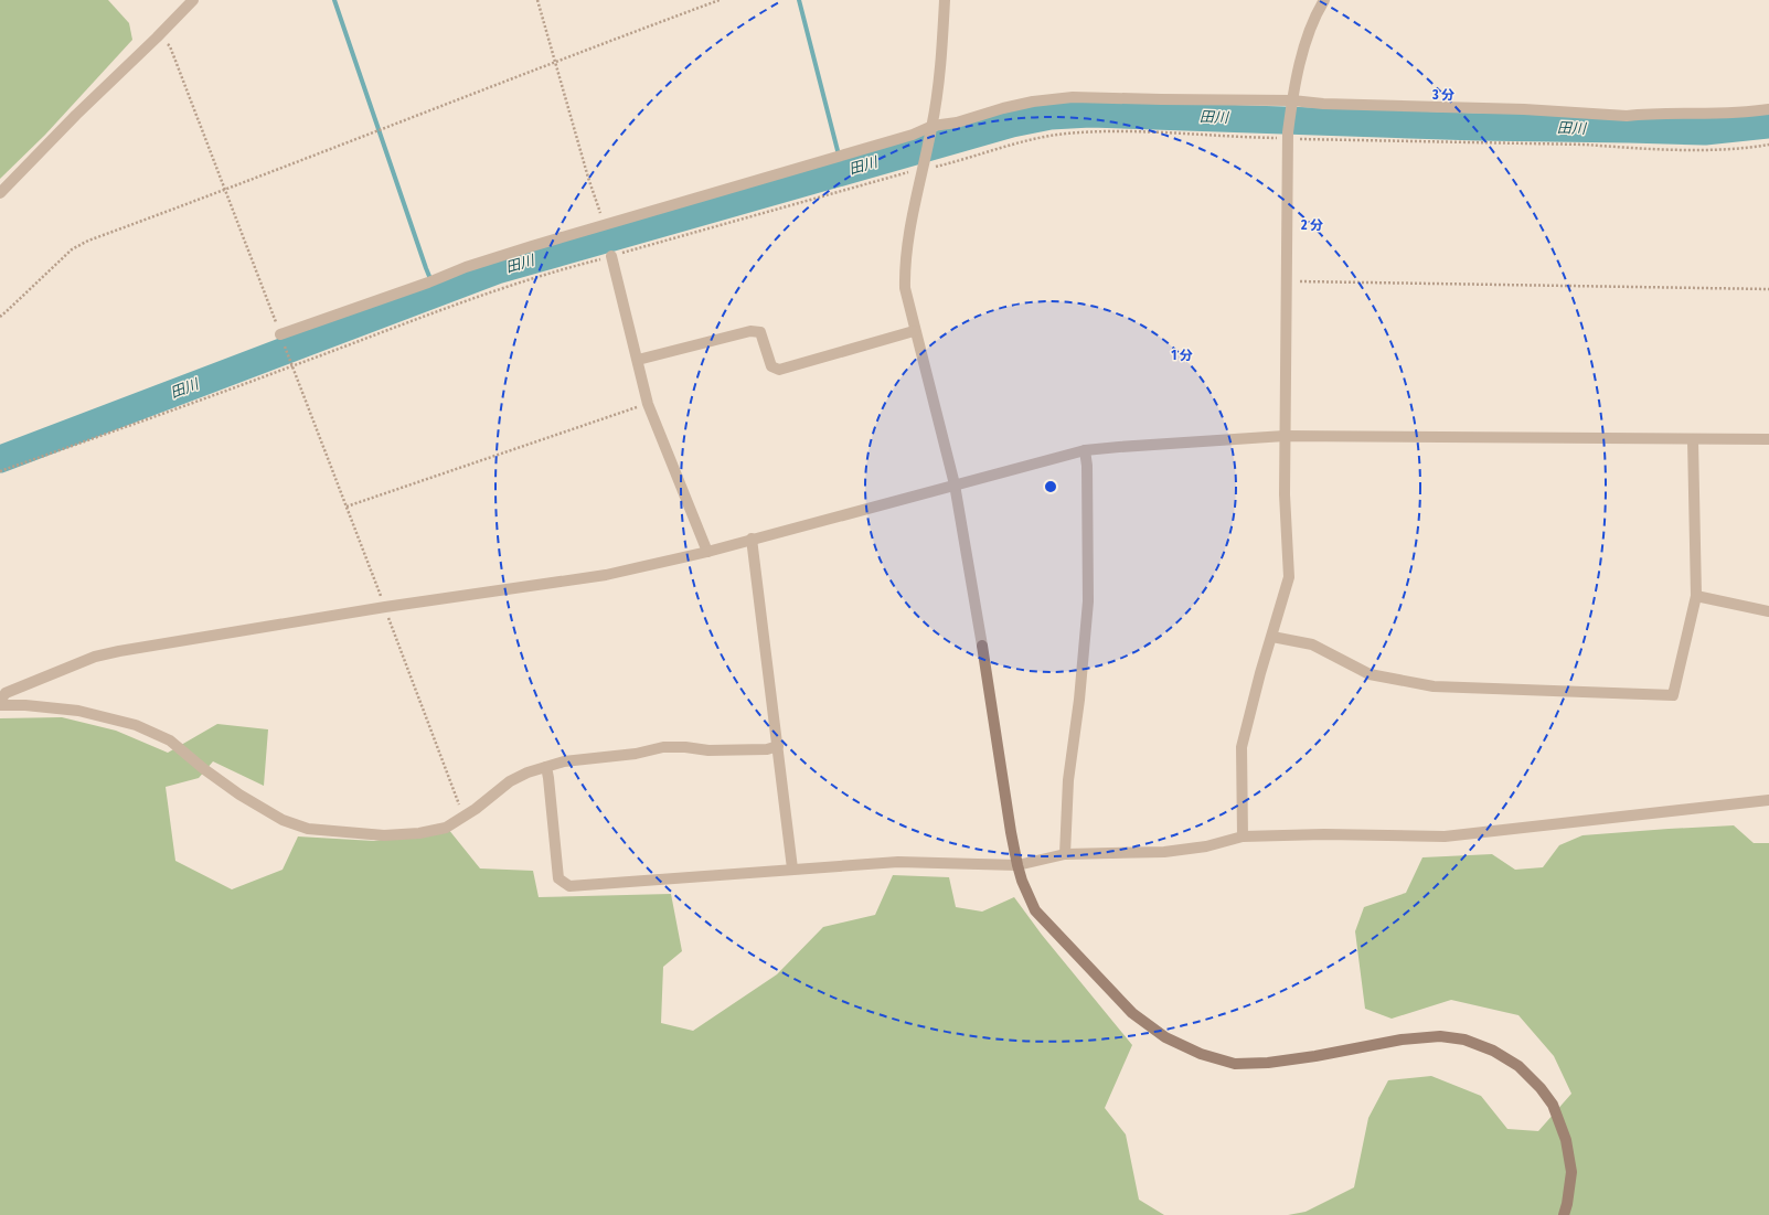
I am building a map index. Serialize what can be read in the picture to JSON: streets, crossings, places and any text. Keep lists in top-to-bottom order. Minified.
{"water":["田川"],"rings":["3 分","2 分","1 分"]}
